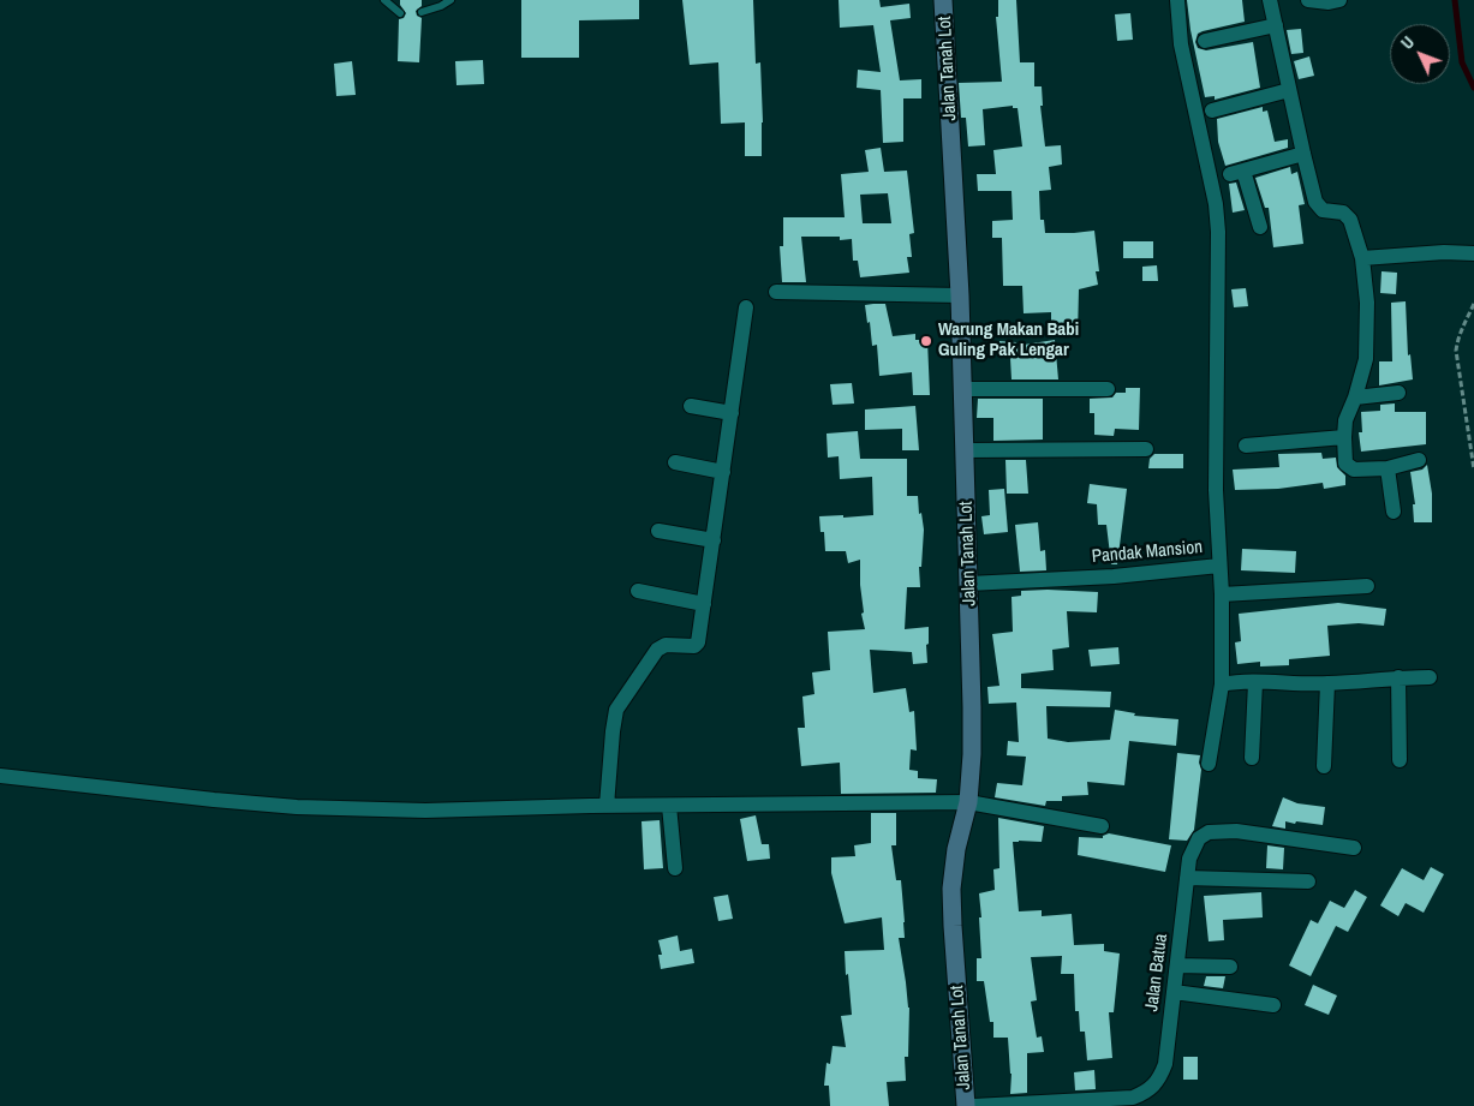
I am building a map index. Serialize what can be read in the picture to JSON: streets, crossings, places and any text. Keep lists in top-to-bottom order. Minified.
{"streets":{"main road":["Jalan Tanah Lot"],"street":["Pandak Mansion","Jalan Batua"]},"crossings":[["Jalan Tanah Lot","Pandak Mansion"]],"places":["Warung Makan Babi Guling Pak Lengar"],"north":"top left"}
